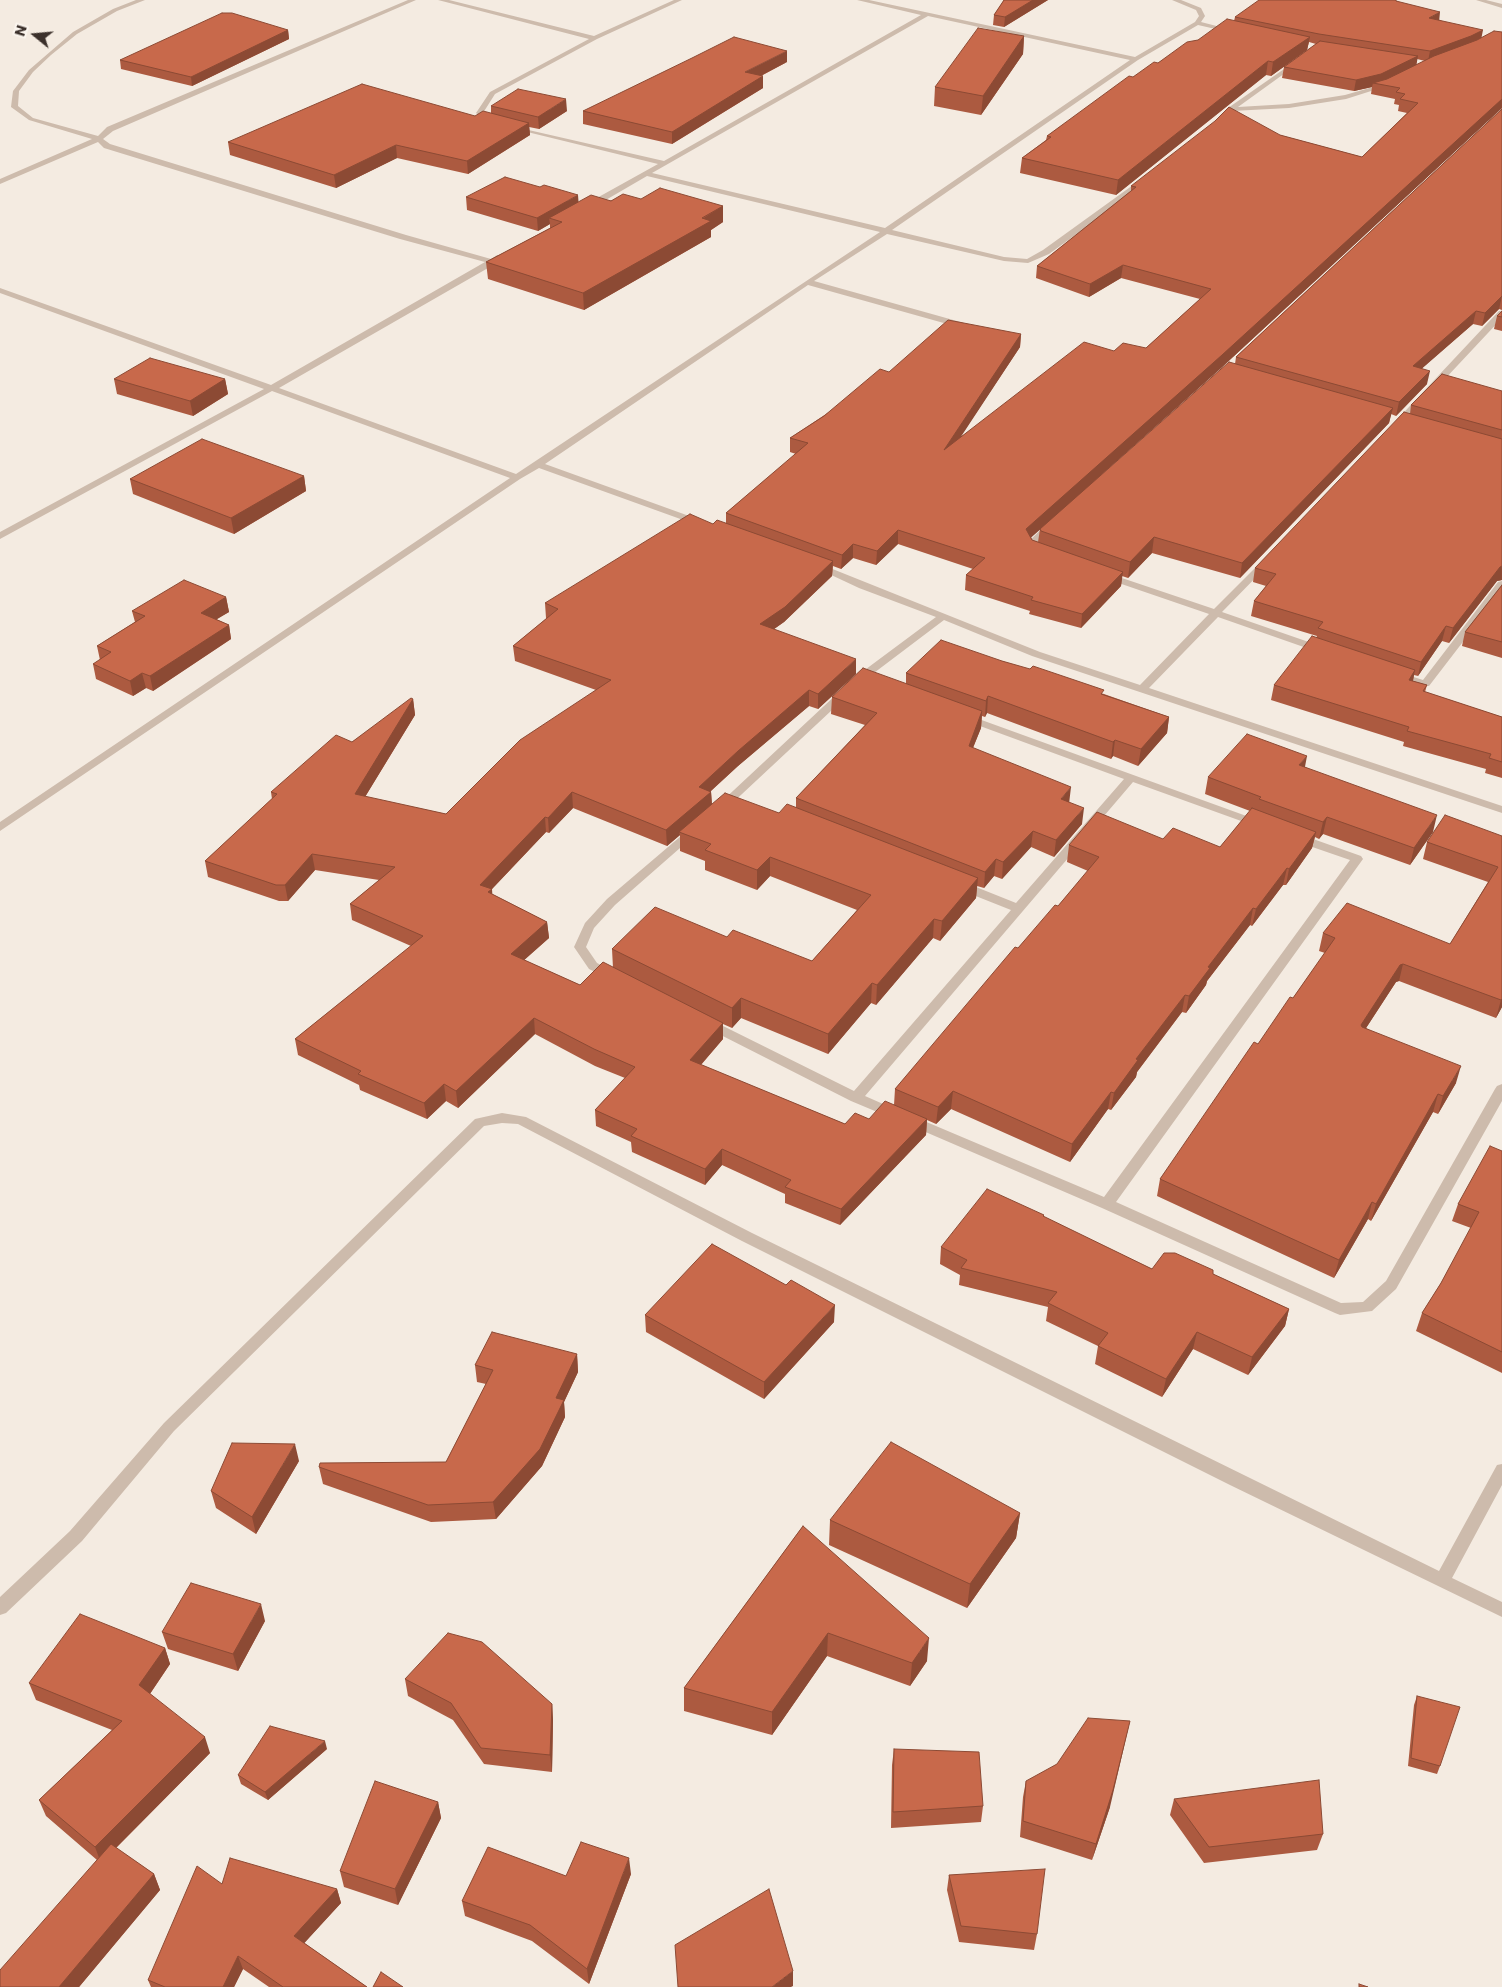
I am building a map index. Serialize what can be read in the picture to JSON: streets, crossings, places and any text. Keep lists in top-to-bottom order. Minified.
{"north":"left"}
